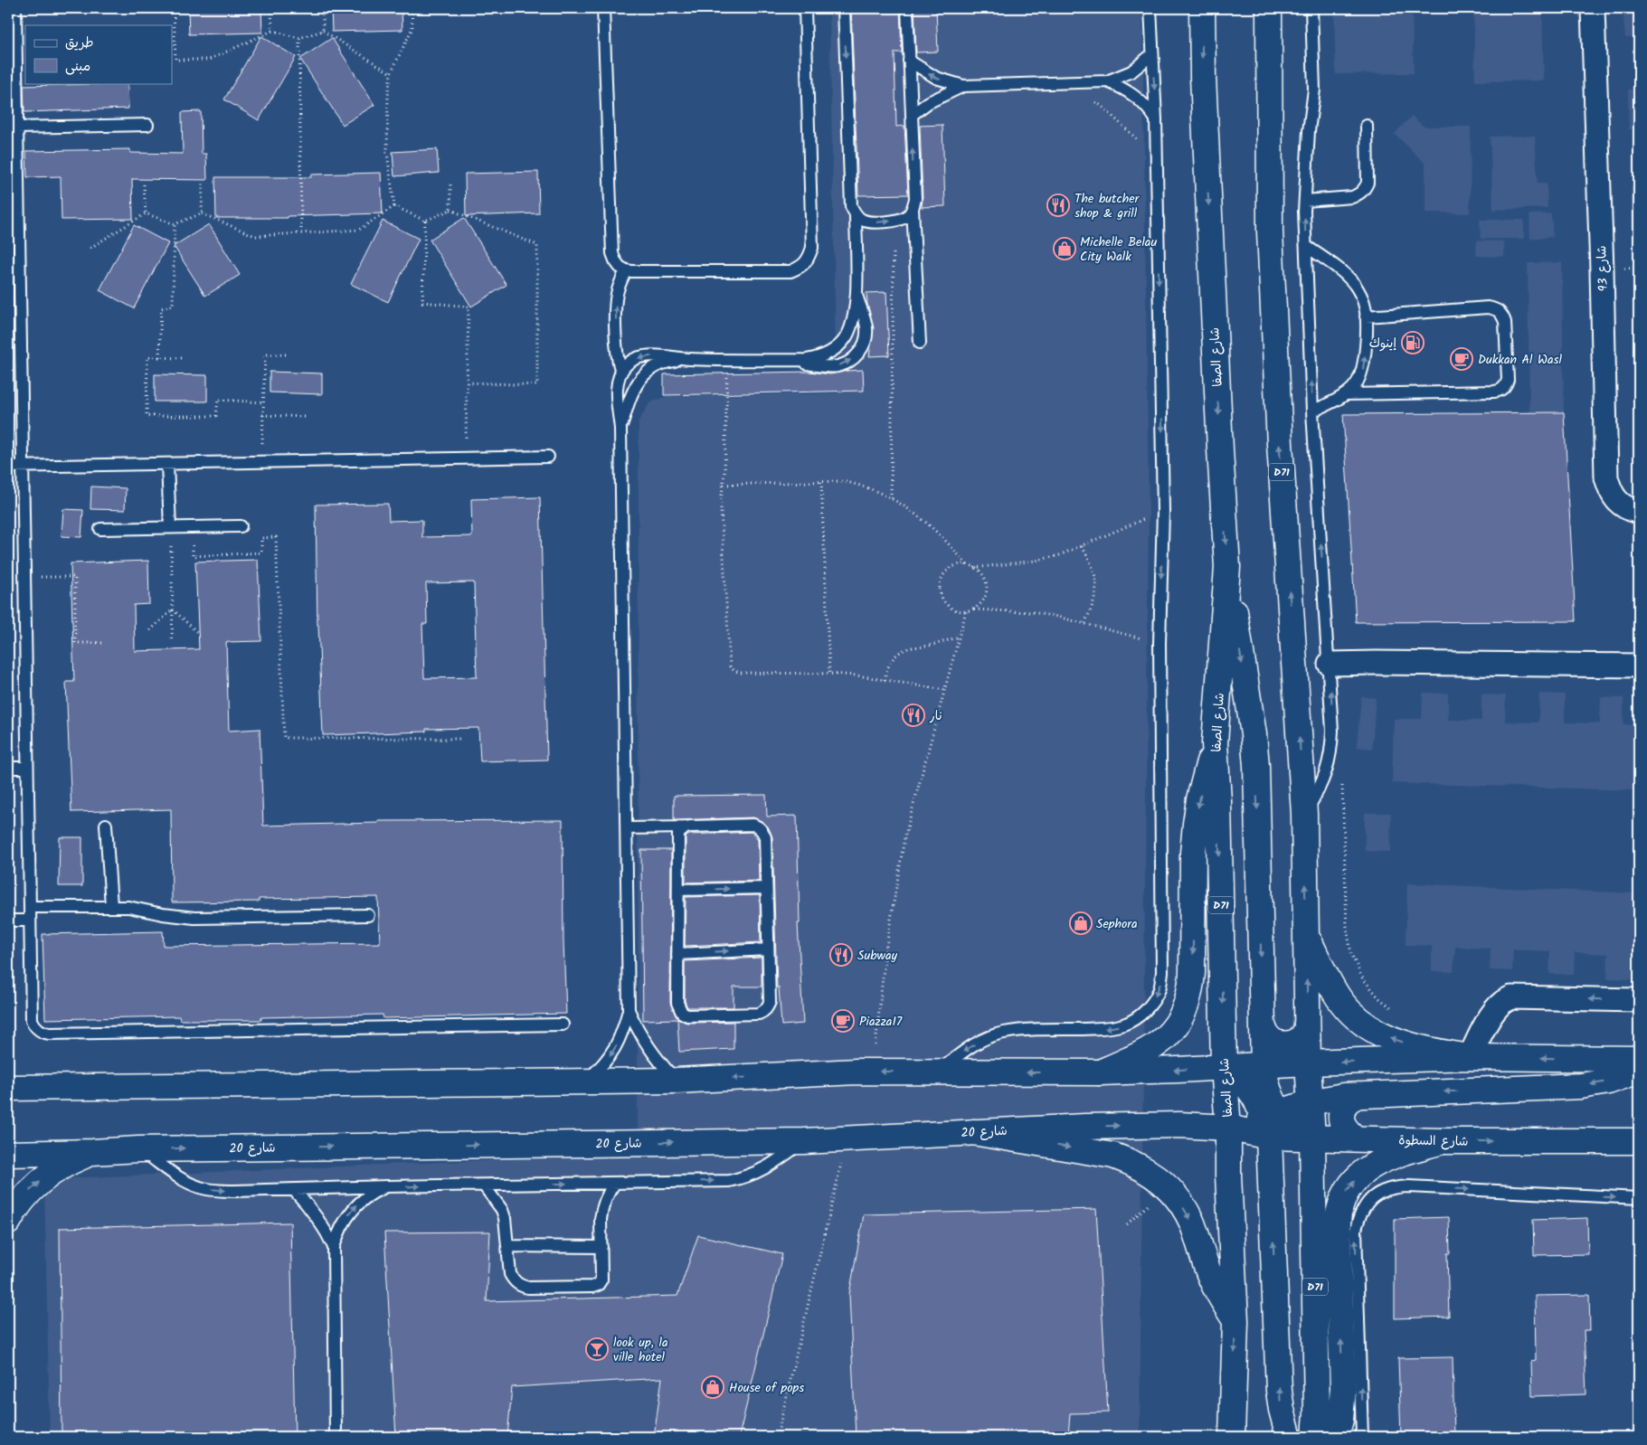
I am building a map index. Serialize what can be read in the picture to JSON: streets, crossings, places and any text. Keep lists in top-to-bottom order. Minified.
{"streets":{"main road":["شارع الصفا","D71","شارع 20","شارع السطوة"],"street":["شارع 93"]},"crossings":[["شارع الصفا","شارع 20"],["D71","شارع السطوة"]],"places":{"restaurant":["The butcher shop & grill","نار","Subway"],"shop":["Michelle Belau City Walk","Sephora","House of pops"],"fuel station":["إينوك"],"cafe":["Dukkan Al Wasl","Piazza17"],"bar":["look up, la ville hotel"]},"legend":["طريق","مبنى"]}
